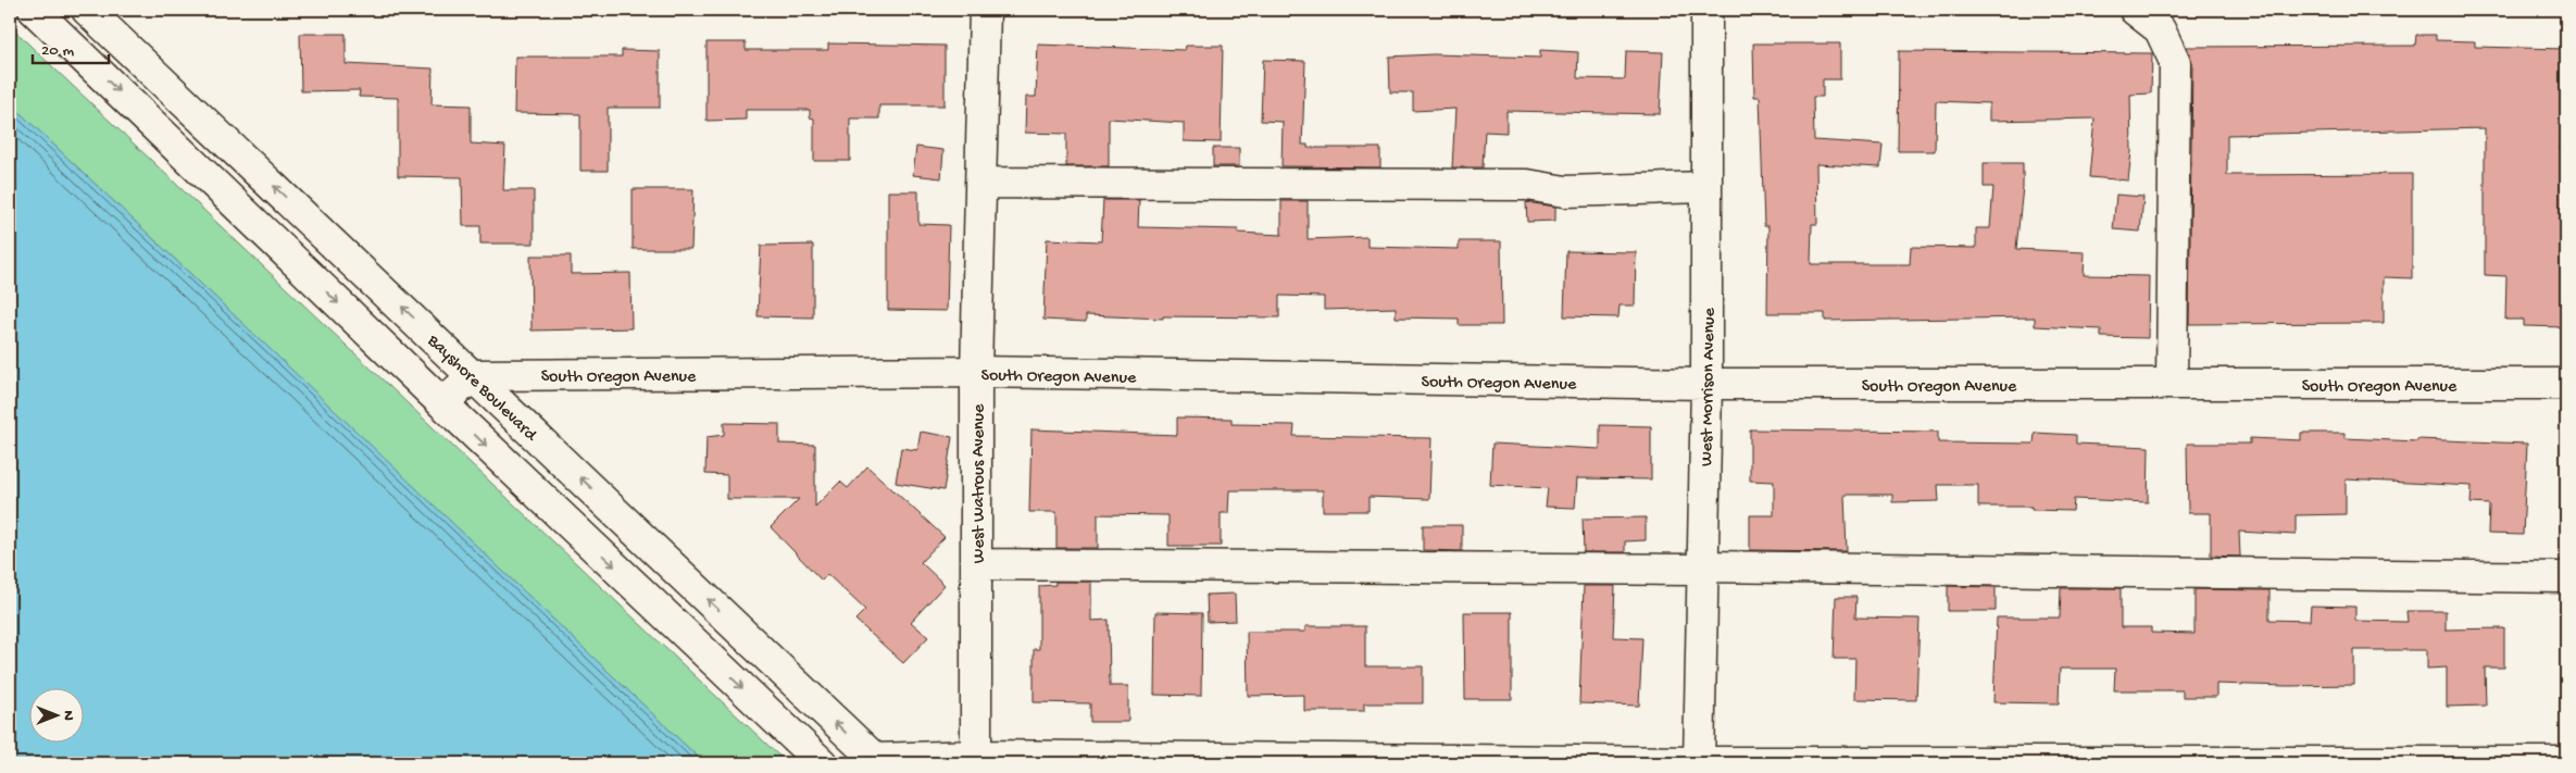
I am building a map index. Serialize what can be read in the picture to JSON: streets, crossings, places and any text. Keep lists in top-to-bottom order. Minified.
{"streets":{"street":["South Oregon Avenue","Bayshore Boulevard","West Morrison Avenue","West Watrous Avenue"]},"crossings":[["South Oregon Avenue","Bayshore Boulevard"],["South Oregon Avenue","West Morrison Avenue"],["South Oregon Avenue","West Watrous Avenue"]],"scale_bar":"20 m","north":"right"}
